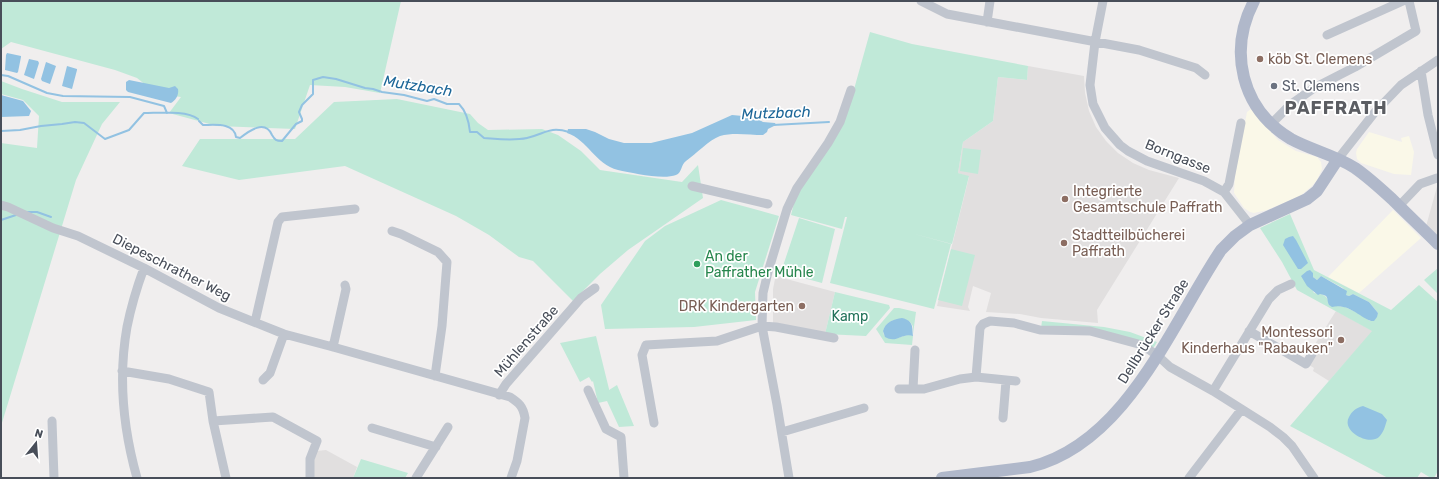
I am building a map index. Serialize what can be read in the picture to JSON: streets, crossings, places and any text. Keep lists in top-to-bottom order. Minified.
{"streets":{"main road":["Dellbrücker Straße"],"street":["Borngasse","Diepeschrather Weg","Mühlenstraße"]},"crossings":[["Borngasse","Dellbrücker Straße"],["Diepeschrather Weg","Mühlenstraße"]],"districts":["PAFFRATH"],"water":["Mutzbach"],"parks":["Kamp"],"places":["köb St. Clemens","St. Clemens","Integrierte Gesamtschule Paffrath","Stadtteilbücherei Paffrath","An der Paffrather Mühle","DRK Kindergarten","Montessori Kinderhaus \"Rabauken\""],"north":"top"}
